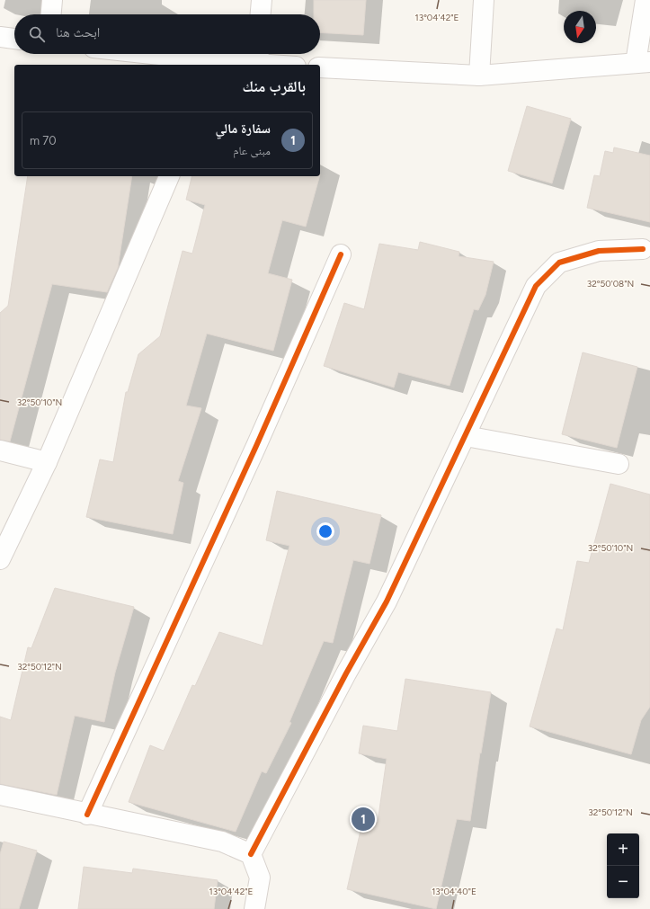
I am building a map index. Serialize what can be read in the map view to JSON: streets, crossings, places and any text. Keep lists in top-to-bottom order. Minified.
{"north":"bottom","page":{"search":"ابحث هنا","heading":"بالقرب منك","list":[{"mark":"1","name":"سفارة مالي","note":"مبنى عام","value":"70 m"}],"pins":"1","map_buttons":["+","−"]},"coordinates":["13°04'42\"E","32°50'08\"N","32°50'10\"N","32°50'12\"N","13°04'40\"E"]}
